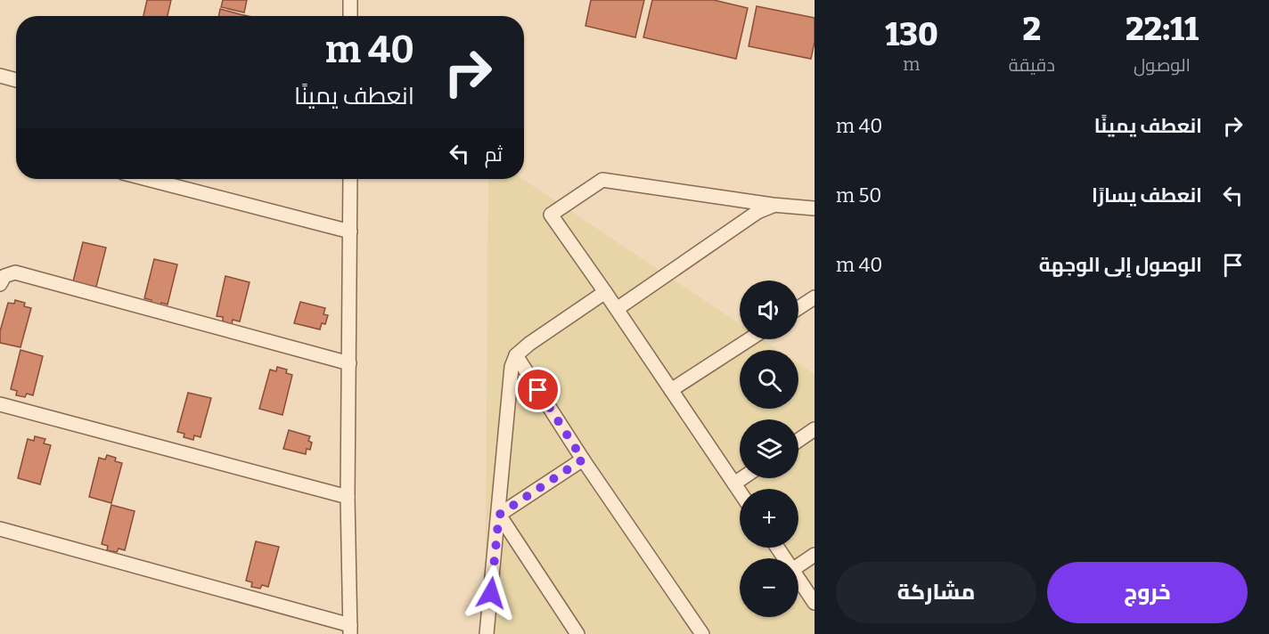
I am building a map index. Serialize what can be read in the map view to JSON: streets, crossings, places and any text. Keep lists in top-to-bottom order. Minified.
{"page":{"eta":["22:11","الوصول","2","دقيقة","130","m"],"turn":["40 m","انعطف يمينًا"],"list":[{"name":"انعطف يمينًا","value":"40 m"},{"name":"انعطف يسارًا","value":"50 m"},{"name":"الوصول إلى الوجهة","value":"40 m"}],"then":"ثم","map_buttons":["+","−"],"buttons":["خروج","مشاركة"]}}
